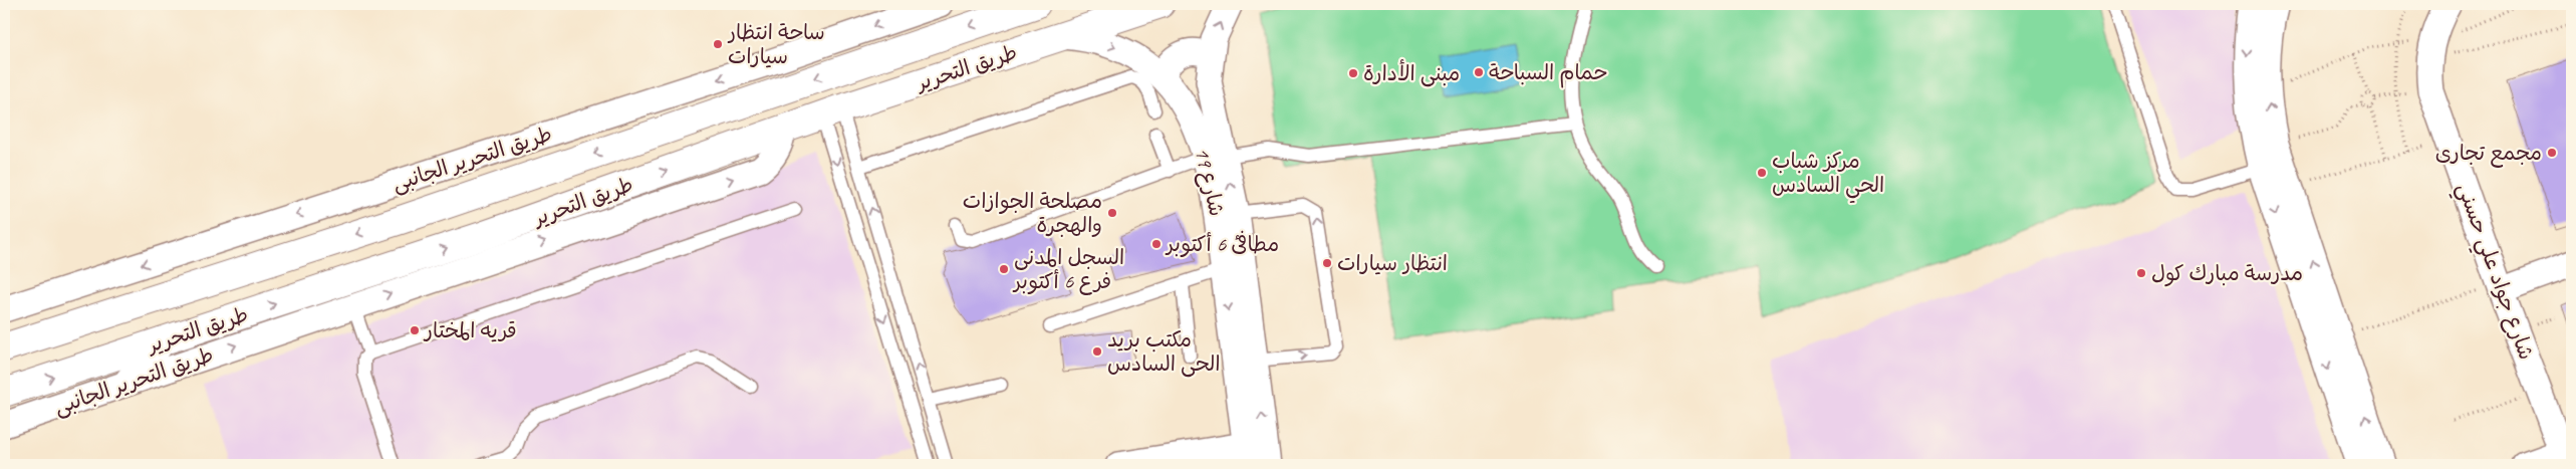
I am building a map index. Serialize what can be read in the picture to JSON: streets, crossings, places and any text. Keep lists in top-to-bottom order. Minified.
{"streets":{"street":["طريق التحرير","طريق التحرير الجانبى","شارع 19","شارع جواد علي حسني"]},"crossings":[["طريق التحرير","طريق التحرير الجانبى"],["طريق التحرير","شارع 19"]],"places":["ساحة انتظار سيارات","حمام السباحة","مبنى الأدارة","مجمع تجارى","مركز شباب الحي السادس","مصلحة الجوازات والهجرة","مطافئ 6 أكتوبر","انتظار سيارات","السجل المدنى فرع 6 أكتوبر","مدرسة مبارك كول","قريه المختار","مكتب بريد الحى السادس"]}
